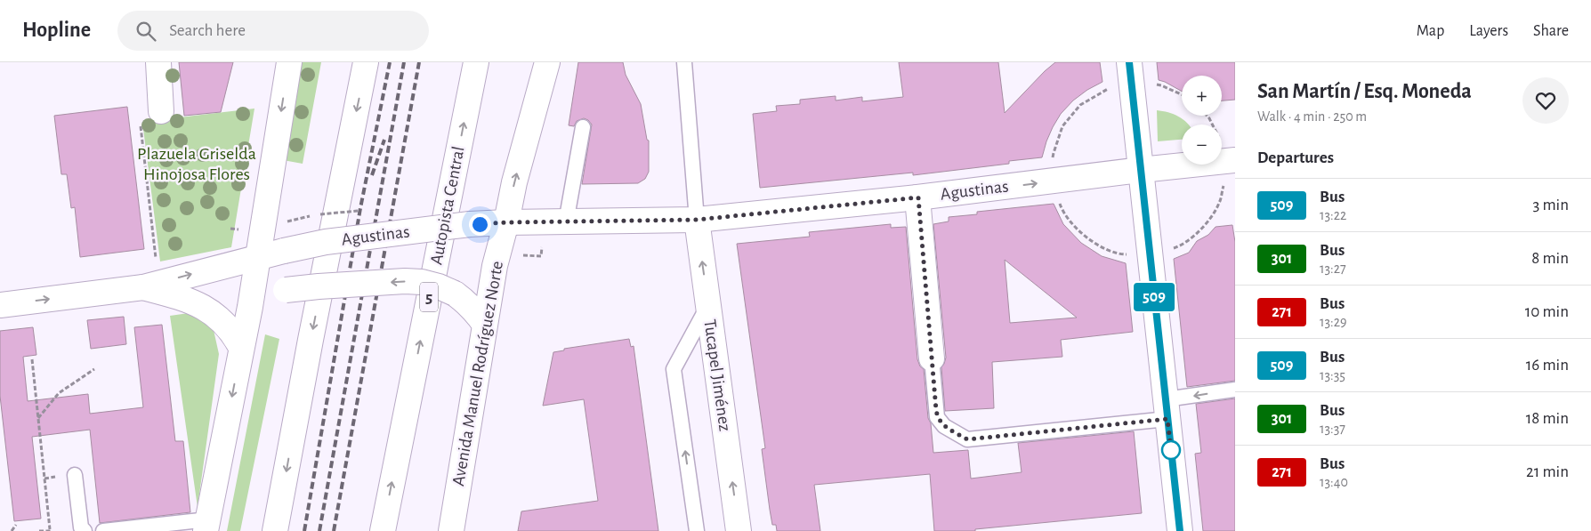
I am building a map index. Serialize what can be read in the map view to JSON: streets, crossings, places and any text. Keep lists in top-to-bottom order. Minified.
{"streets":{"main road":["Agustinas","Autopista Central","5","Avenida Manuel Rodríguez Norte","Tucapel Jiménez"]},"crossings":[["Agustinas","Avenida Manuel Rodríguez Norte"],["Agustinas","Tucapel Jiménez"]],"one_way":["Agustinas"],"parks":["Plazuela Griselda Hinojosa Flores"],"lines":["bus line 509"],"page":{"header":"Hopline","search":"Search here","nav":["Map","Layers","Share"],"on_map":"509","heading":[["San Martín / Esq. Moneda","Walk · 4 min · 250 m"],"Departures"],"map_buttons":["+","−"],"list":[{"mark":"509","name":"Bus","note":"13:22","value":"3 min"},{"mark":"301","name":"Bus","note":"13:27","value":"8 min"},{"mark":"271","name":"Bus","note":"13:29","value":"10 min"},{"mark":"509","name":"Bus","note":"13:35","value":"16 min"},{"mark":"301","name":"Bus","note":"13:37","value":"18 min"},{"mark":"271","name":"Bus","note":"13:40","value":"21 min"}]}}
